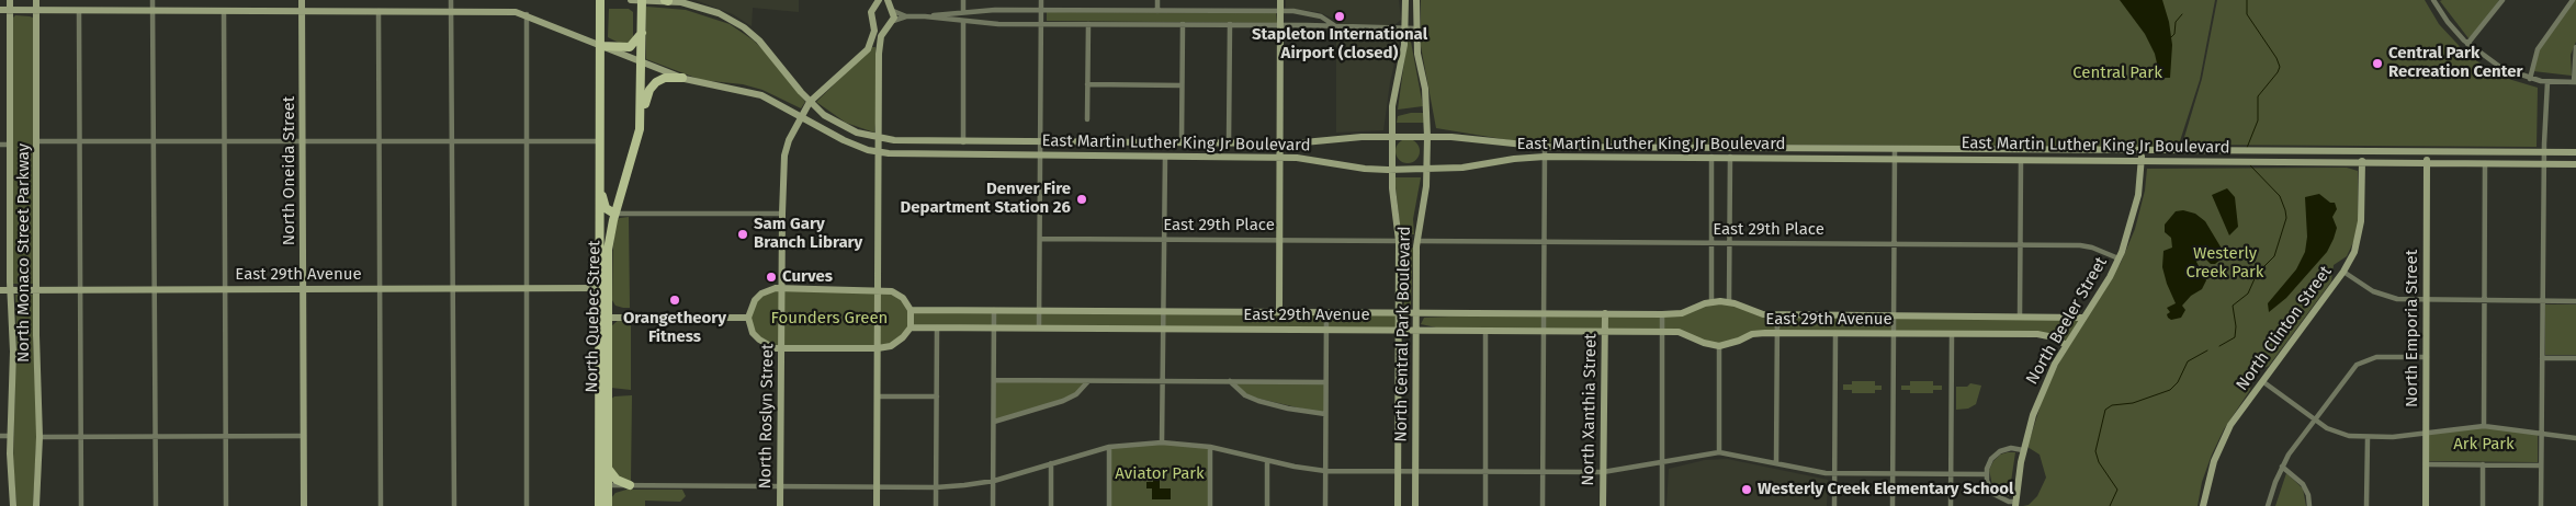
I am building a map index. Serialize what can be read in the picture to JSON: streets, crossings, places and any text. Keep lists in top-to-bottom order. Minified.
{"streets":{"main road":["North Quebec Street"],"street":["East Martin Luther King Jr Boulevard","North Oneida Street","East 29th Place","North Monaco Street Parkway","East 29th Avenue","North Beeler Street","North Clinton Street","North Emporia Street","North Central Park Boulevard","North Xanthia Street","North Roslyn Street"]},"crossings":[["East Martin Luther King Jr Boulevard","North Oneida Street"],["East Martin Luther King Jr Boulevard","North Monaco Street Parkway"],["East Martin Luther King Jr Boulevard","North Quebec Street"],["East Martin Luther King Jr Boulevard","North Beeler Street"],["East Martin Luther King Jr Boulevard","North Clinton Street"],["East Martin Luther King Jr Boulevard","North Emporia Street"],["East Martin Luther King Jr Boulevard","North Central Park Boulevard"],["East Martin Luther King Jr Boulevard","North Roslyn Street"],["North Oneida Street","East 29th Avenue"],["East 29th Place","North Beeler Street"],["East 29th Place","North Central Park Boulevard"],["North Monaco Street Parkway","East 29th Avenue"],["East 29th Avenue","North Quebec Street"],["East 29th Avenue","North Beeler Street"],["East 29th Avenue","North Central Park Boulevard"],["East 29th Avenue","North Xanthia Street"]],"parks":["Central Park","Westerly Creek Park","Founders Green","Ark Park","Aviator Park"],"places":["Stapleton International Airport (closed)","Central Park Recreation Center","Denver Fire Department Station 26","Sam Gary Branch Library","Curves","Orangetheory Fitness","Westerly Creek Elementary School"]}
